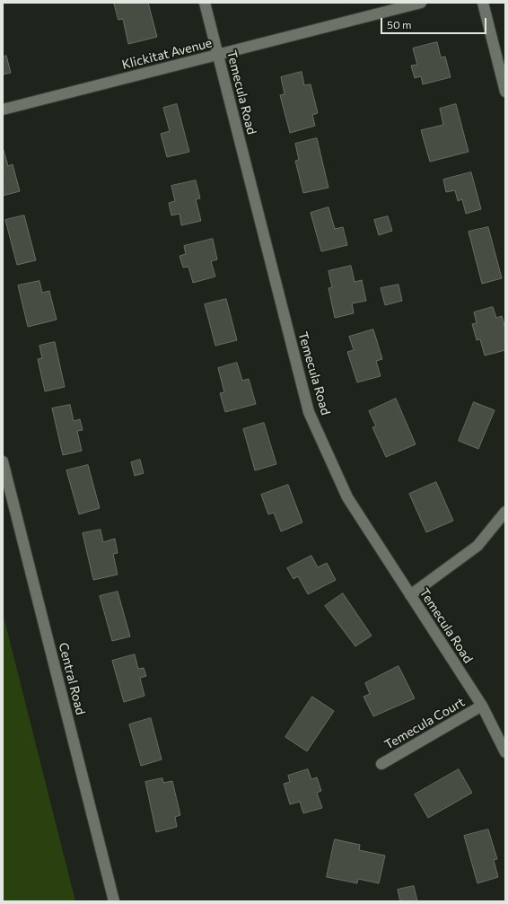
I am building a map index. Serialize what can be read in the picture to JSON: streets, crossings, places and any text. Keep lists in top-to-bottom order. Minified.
{"streets":{"street":["Klickitat Avenue","Temecula Road","Central Road","Temecula Court"]},"crossings":[["Klickitat Avenue","Temecula Road"],["Temecula Road","Temecula Court"]],"scale_bar":"50 m"}
